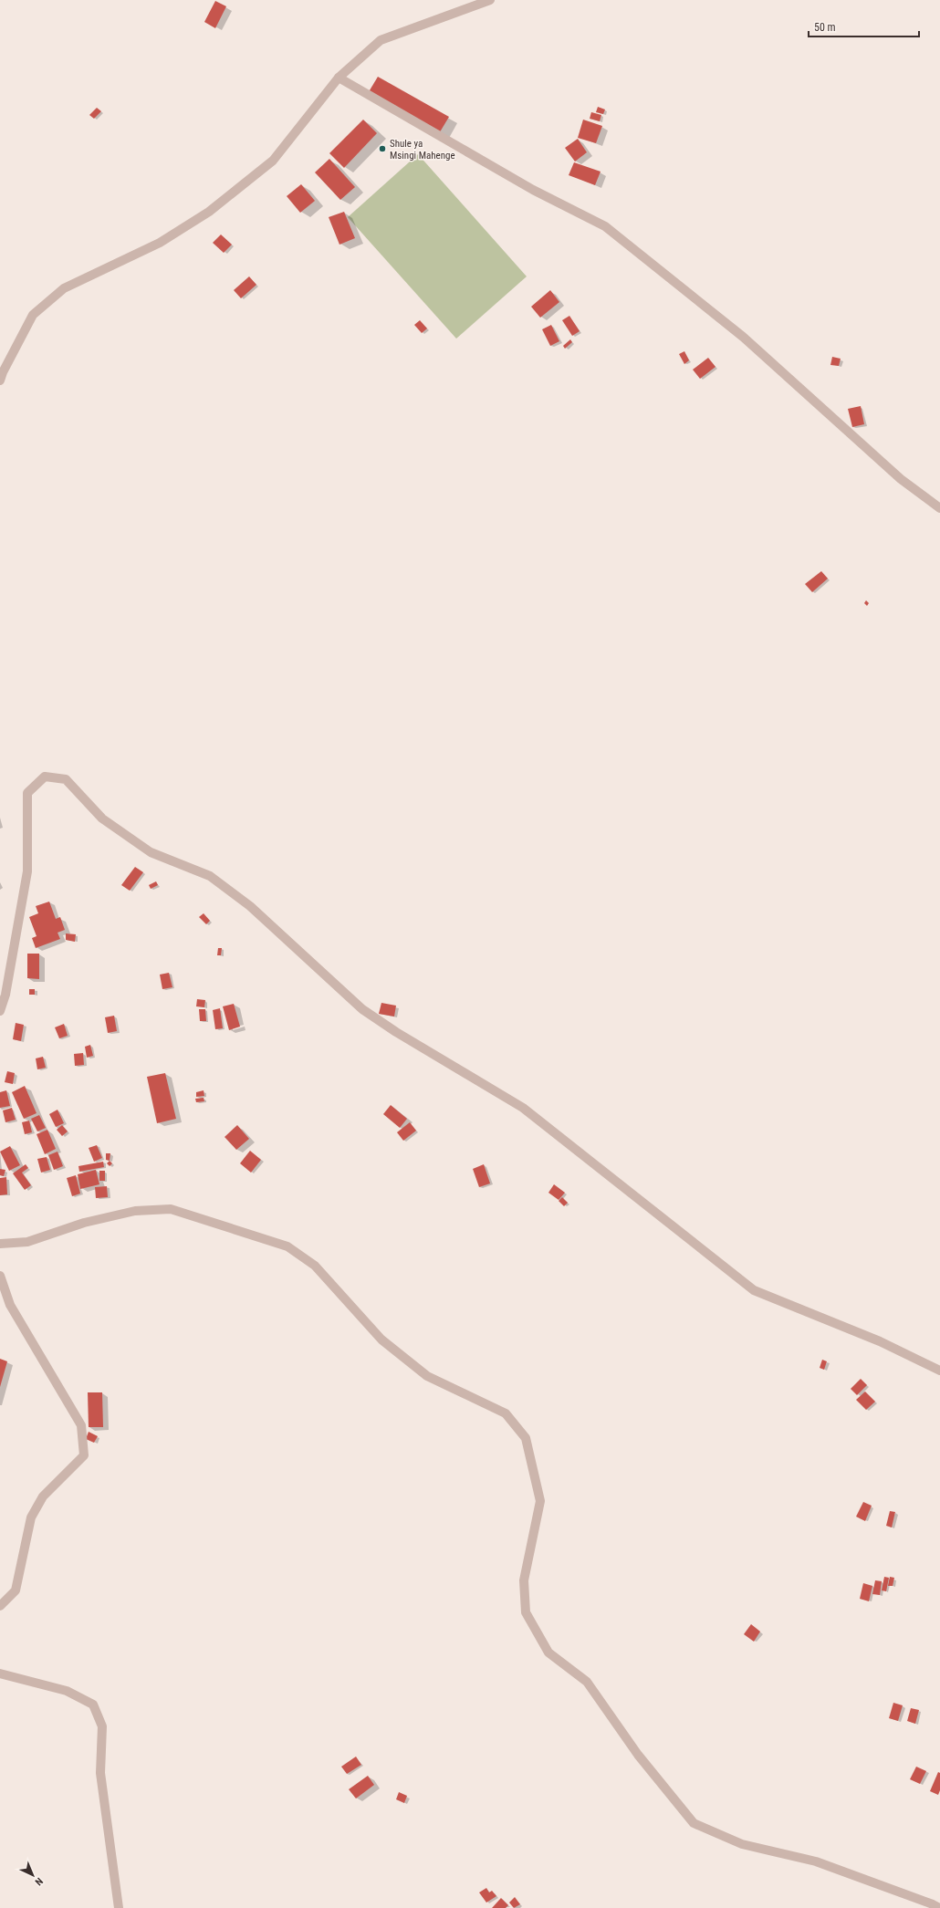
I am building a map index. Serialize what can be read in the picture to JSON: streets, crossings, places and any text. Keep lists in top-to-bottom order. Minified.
{"places":["Shule ya Msingi Mahenge"],"scale_bar":"50 m","north":"bottom right"}
